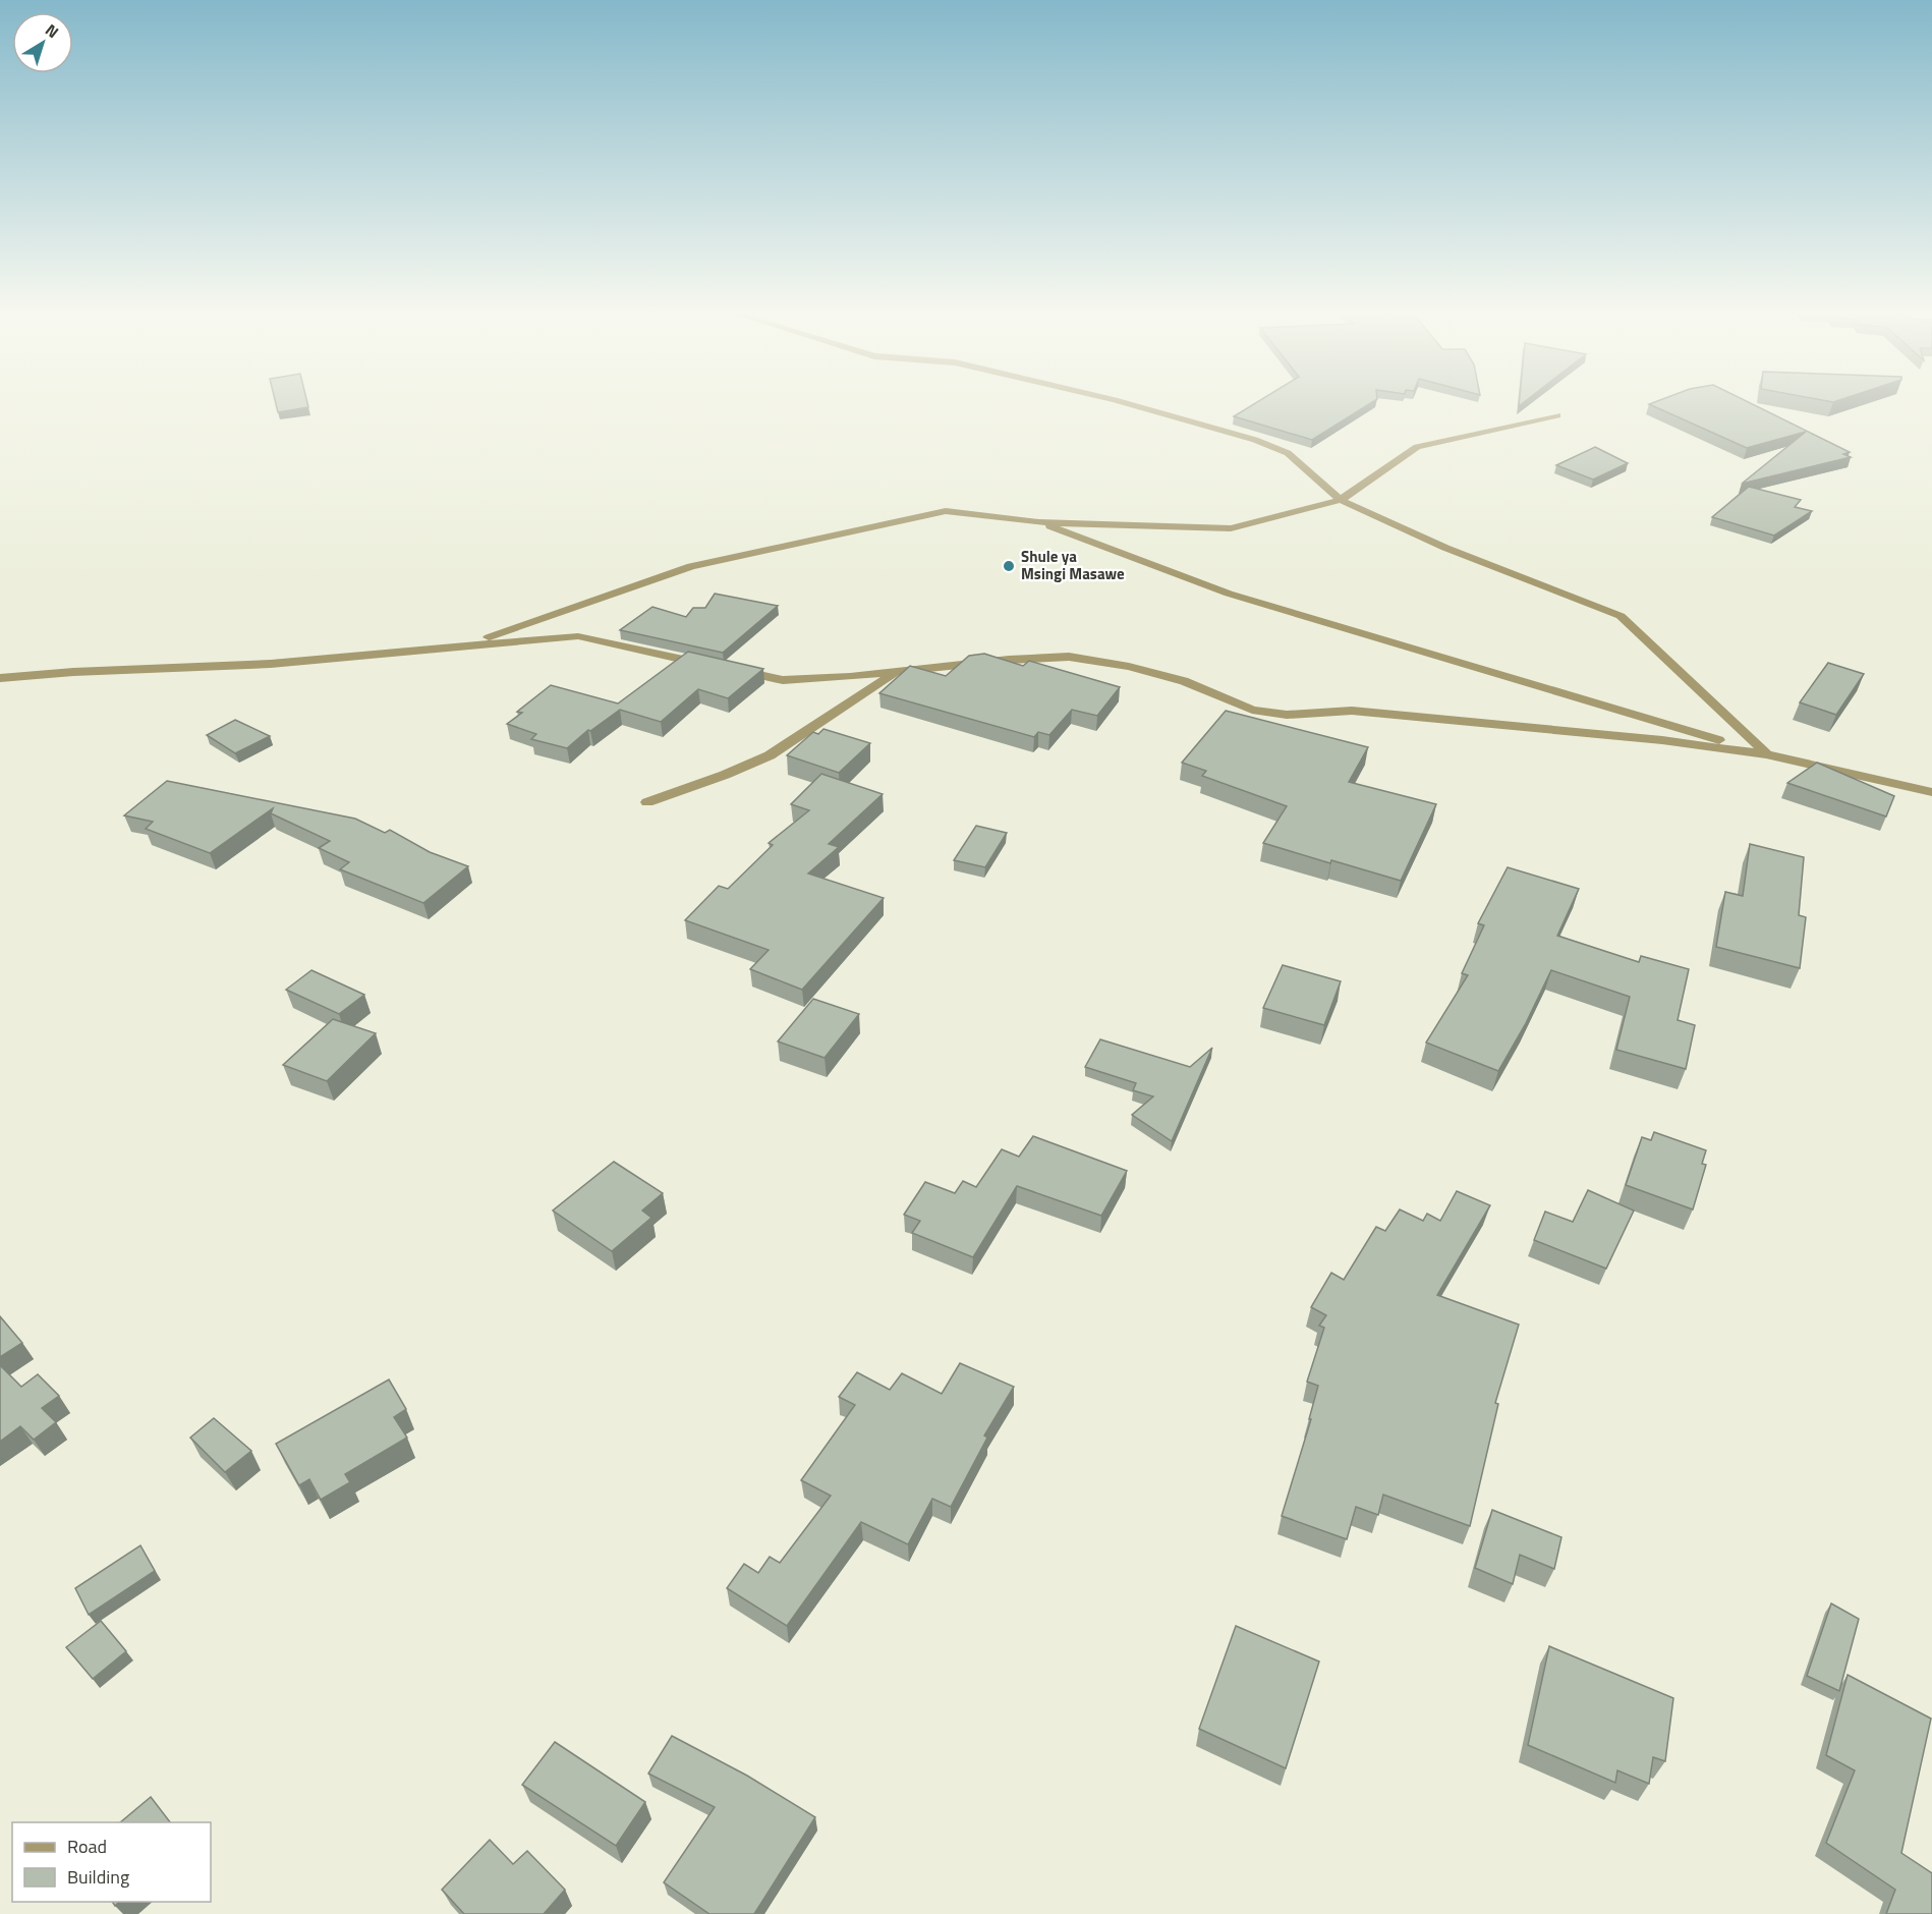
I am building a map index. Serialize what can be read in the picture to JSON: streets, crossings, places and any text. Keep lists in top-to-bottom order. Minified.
{"places":["Shule ya Msingi Masawe"],"legend":["Road","Building"],"north":"top right"}
